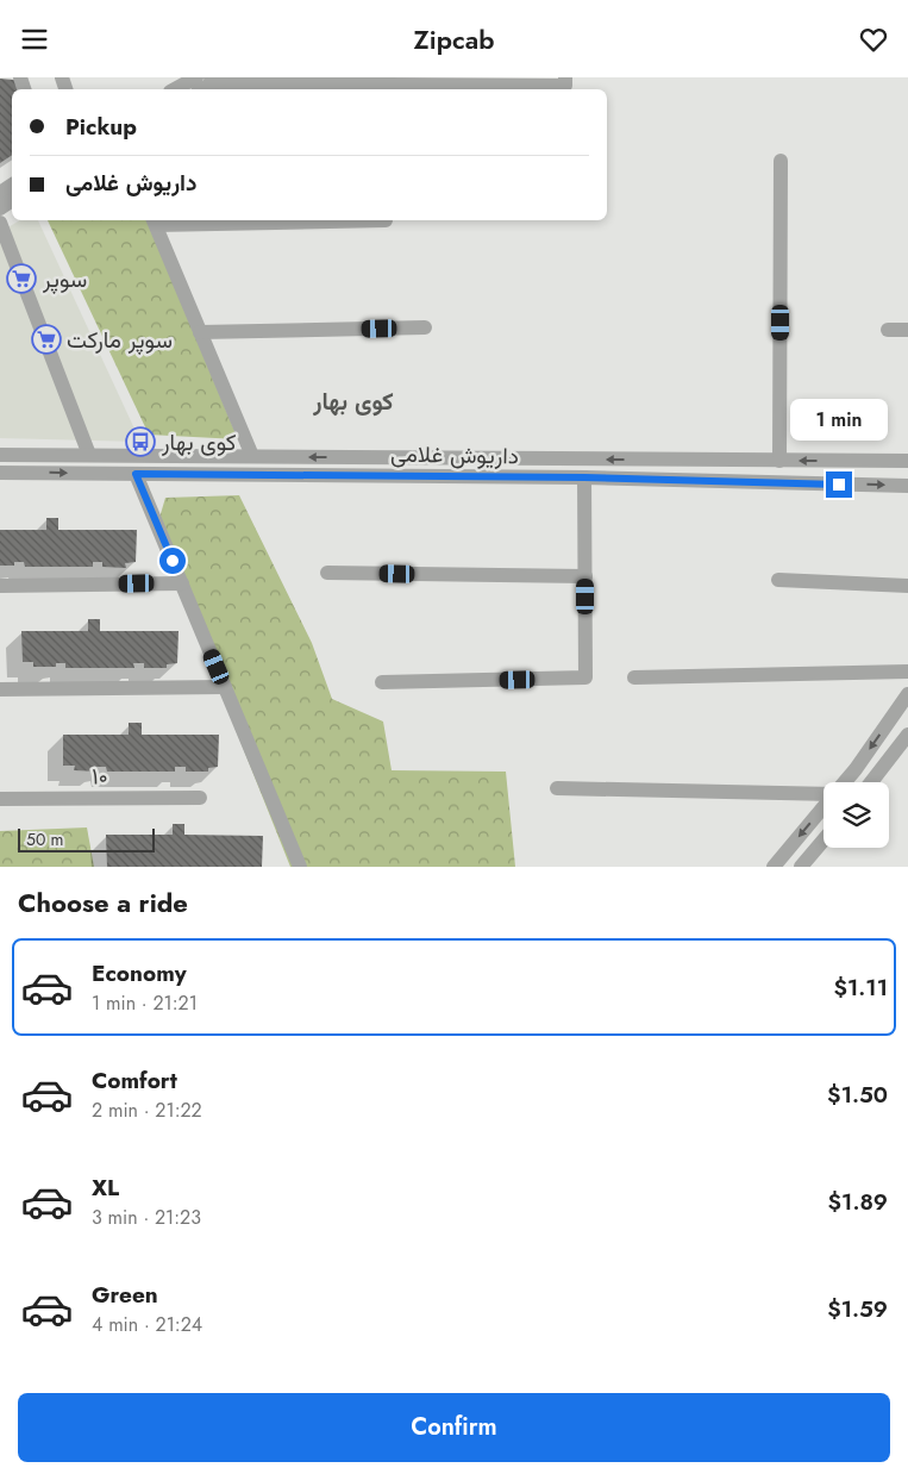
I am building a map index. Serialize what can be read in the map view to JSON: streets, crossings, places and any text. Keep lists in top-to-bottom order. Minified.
{"streets":{"street":["داریوش غلامی","۱۰"]},"districts":["کوی بهار"],"places":{"supermarket":["سوپر","سوپر مارکت"],"bus stop":["کوی بهار"]},"scale_bar":"50 m","page":{"header":"Zipcab","banner":["Pickup","داریوش غلامی"],"bubble":"1 min","scale":"50 m","heading":"Choose a ride","list":[{"name":"Economy","note":"1 min · 21:21","value":"$1.11"},{"name":"Comfort","note":"2 min · 21:22","value":"$1.50"},{"name":"XL","note":"3 min · 21:23","value":"$1.89"},{"name":"Green","note":"4 min · 21:24","value":"$1.59"}],"buttons":"Confirm"}}
